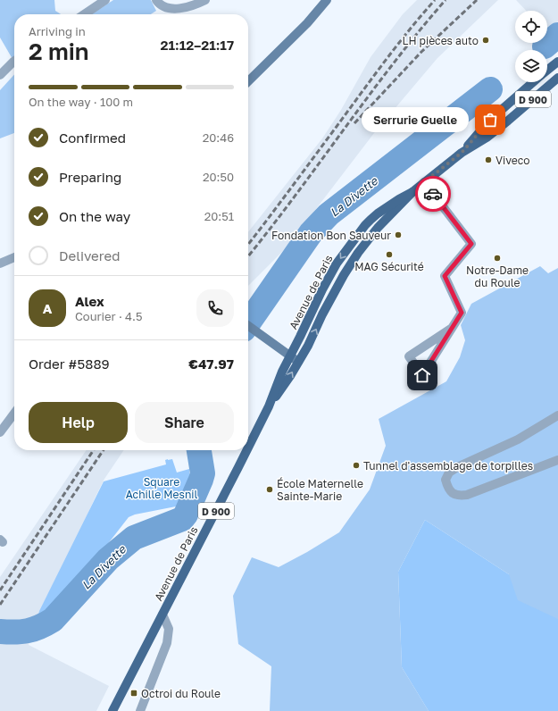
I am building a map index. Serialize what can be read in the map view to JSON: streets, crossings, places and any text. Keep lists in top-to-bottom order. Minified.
{"streets":{"main road":["D 900","Avenue de Paris"]},"water":["La Divette"],"parks":["Square Achille Mesnil"],"places":{"other":["LH pièces auto","Serrurie Guelle","Viveco","Fondation Bon Sauveur","MAG Sécurité","Notre-Dame du Roule","Tunnel d'assemblage de torpilles","École Maternelle Sainte-Marie"],"transit":["Octroi du Roule"]},"page":{"heading":["2 min","Arriving in","21:12–21:17"],"panel":["Alex","Courier · 4.5","Order #5889","€47.97"],"bar":"On the way · 100 m","bubble":"Serrurie Guelle","list":[["Confirmed","20:46"],["Preparing","20:50"],["On the way","20:51"],"Delivered"],"round":"A","buttons":["Help","Share"]}}
